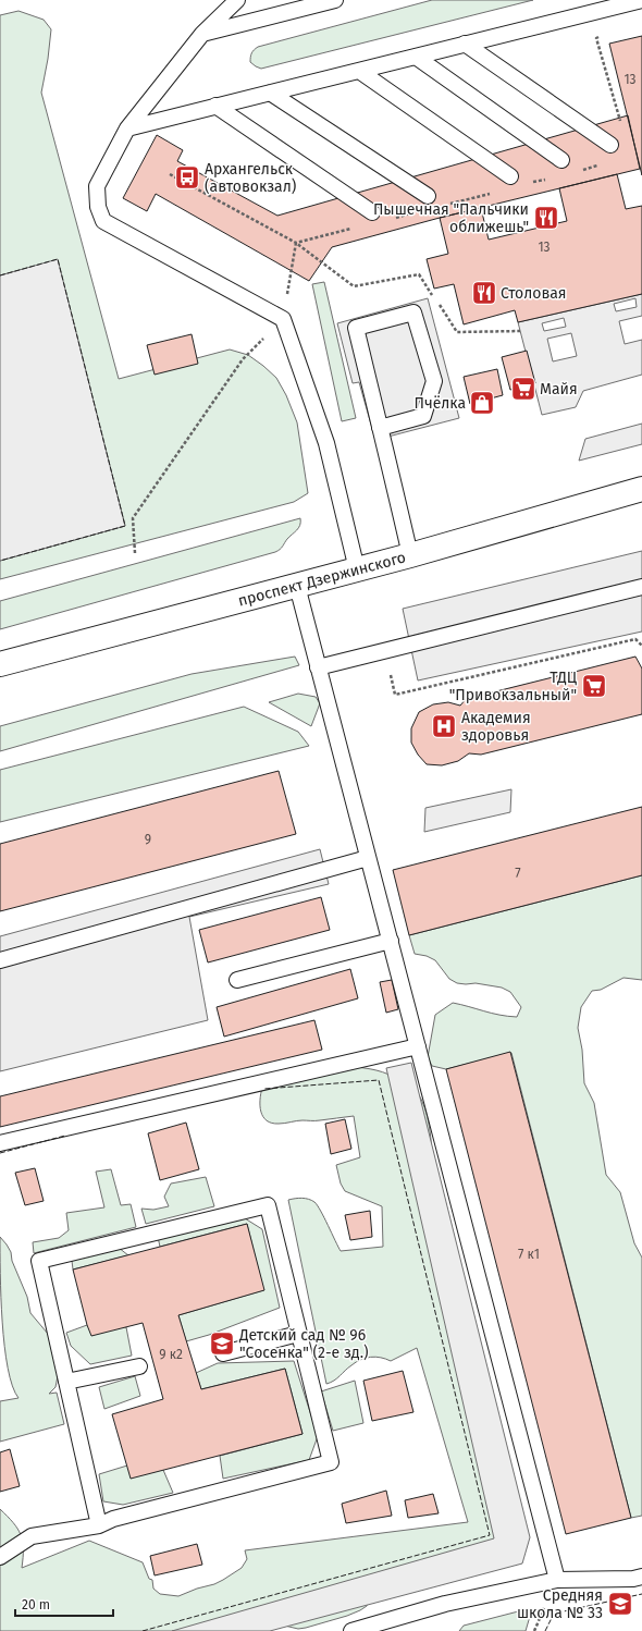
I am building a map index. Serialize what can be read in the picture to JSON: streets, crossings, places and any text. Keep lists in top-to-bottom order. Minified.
{"streets":{"main road":["проспект Дзержинского"]},"places":{"bus stop":["Архангельск (автовокзал)"],"restaurant":["Пышечная \"Пальчики оближешь\"","Столовая"],"supermarket":["Майя","ТДЦ \"Привокзальный\""],"shop":["Пчёлка"],"hospital":["Академия здоровья"],"school or university":["Детский сад № 96 \"Сосенка\" (2-е зд.)","Средняя школа № 33"]},"house_numbers":["13","13","9","7","7 к1","9 к2"],"scale_bar":"20 m"}
